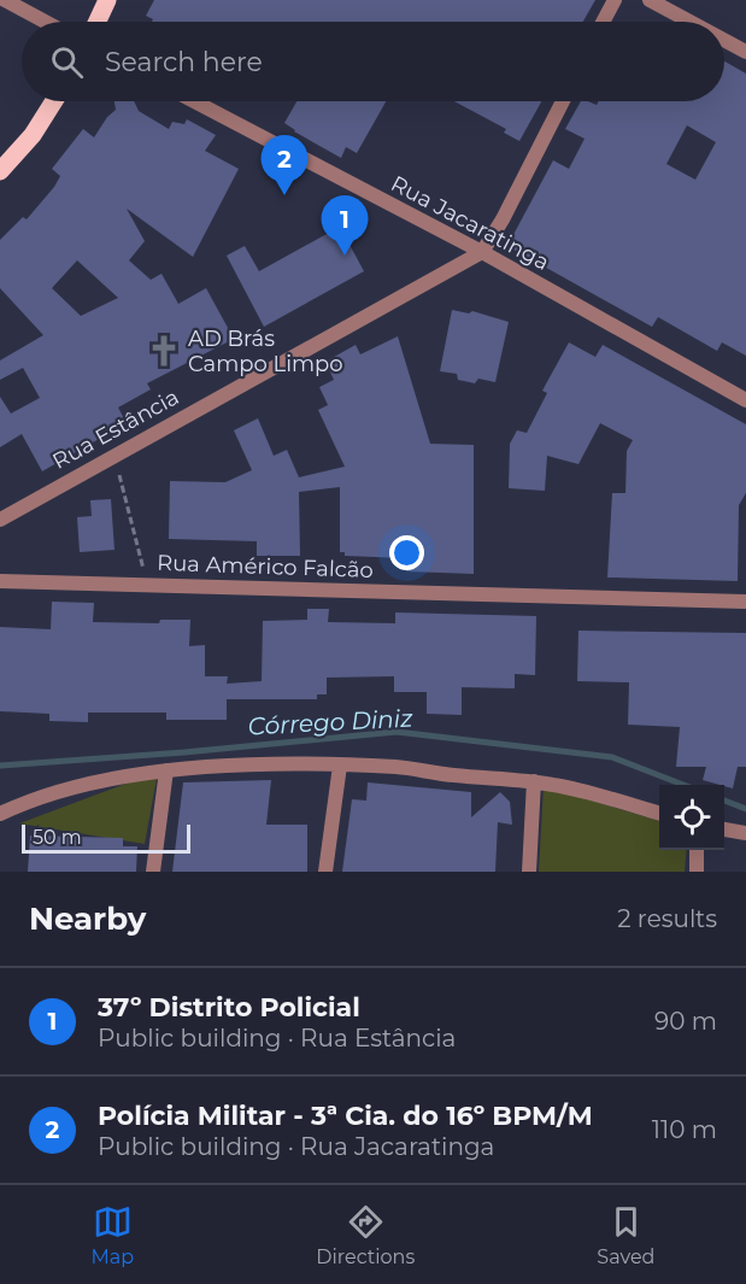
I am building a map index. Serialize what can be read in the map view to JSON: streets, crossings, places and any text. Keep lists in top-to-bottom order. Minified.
{"streets":{"street":["Rua Jacaratinga","Rua Estância","Rua Américo Falcão"]},"crossings":[["Rua Jacaratinga","Rua Estância"]],"water":["Córrego Diniz"],"places":{"church":["AD Brás Campo Limpo"]},"scale_bar":"50 m","page":{"search":"Search here","pins":["2","1"],"scale":"50 m","heading":["Nearby","2 results"],"list":[{"mark":"1","name":"37º Distrito Policial","note":"Public building · Rua Estância","value":"90 m"},{"mark":"2","name":"Polícia Militar - 3ª Cia. do 16º BPM/M","note":"Public building · Rua Jacaratinga","value":"110 m"}],"nav":["Map","Directions","Saved"]}}
